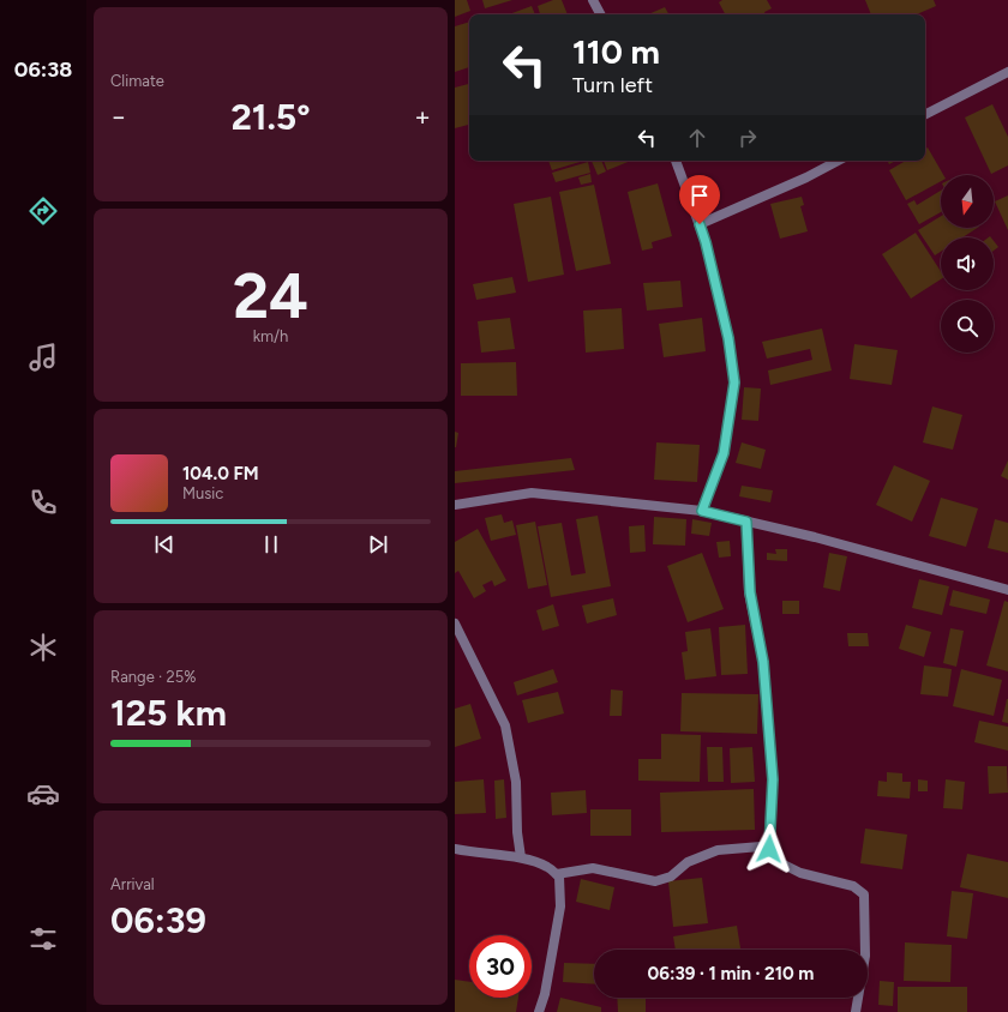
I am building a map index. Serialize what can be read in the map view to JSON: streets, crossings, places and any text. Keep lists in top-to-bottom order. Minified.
{"north":"bottom","page":{"tabs":"06:38","tile":["Climate",["24","km/h"],["Range · 25%","125 km"],["Arrival","06:39"]],"turn":["110 m","Turn left"],"heat":["−","21.5°","+"],"song":["104.0 FM","Music"],"limit":"30","trip":"06:39 · 1 min · 210 m"}}
